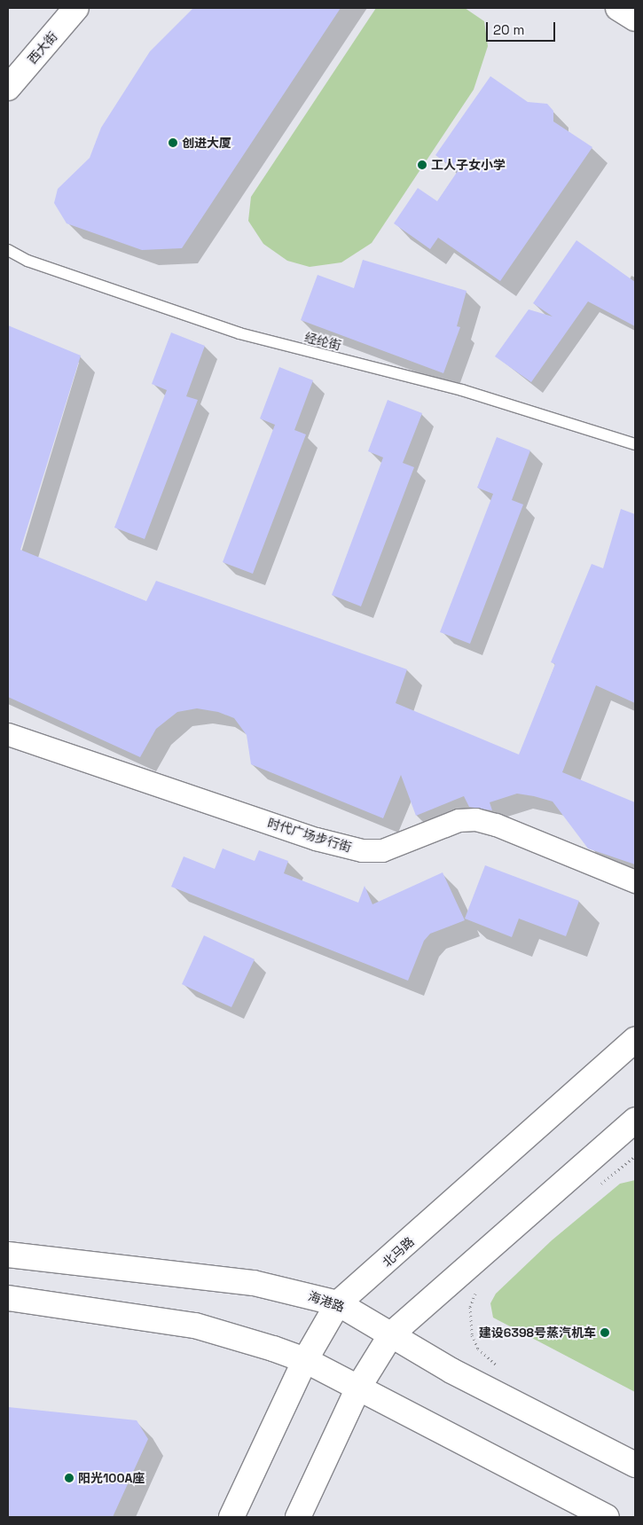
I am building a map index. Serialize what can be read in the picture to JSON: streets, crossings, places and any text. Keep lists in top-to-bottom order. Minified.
{"streets":{"main road":["西大街","北马路","海港路"],"street":["时代广场步行街"],"lane":["经纶街"]},"crossings":[["北马路","海港路"]],"places":["创进大厦","工人子女小学","建设6398号蒸汽机车","阳光100A座"],"scale_bar":"20 m"}
